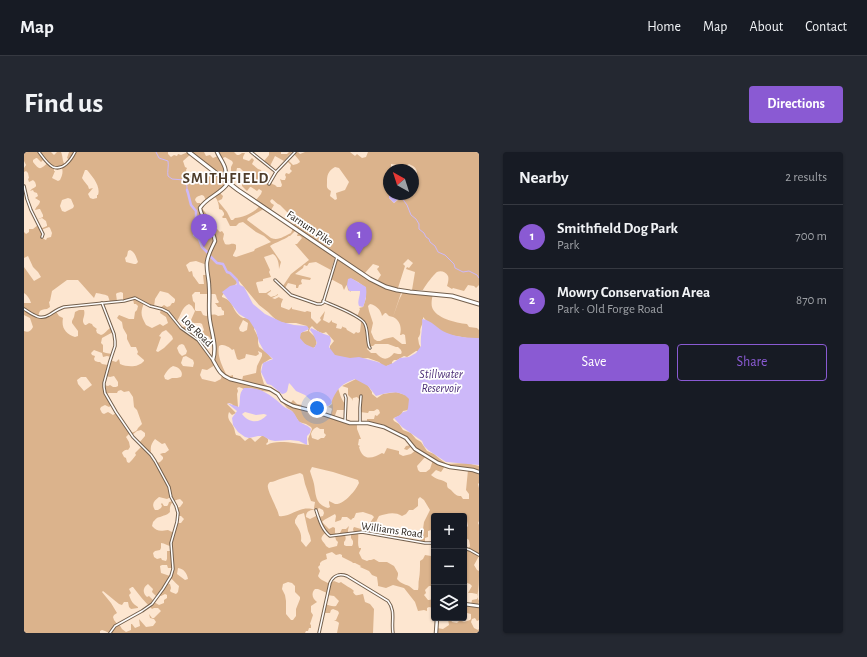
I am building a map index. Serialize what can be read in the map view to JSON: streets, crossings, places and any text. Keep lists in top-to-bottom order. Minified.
{"streets":{"main road":["Farnum Pike"],"street":["Log Road","Williams Road"]},"districts":["SMITHFIELD"],"water":["Stillwater Reservoir"],"north":"top left","page":{"header":"Map","nav":["Home","Map","About","Contact"],"buttons":["Directions",["Save","Share"]],"title":"Find us","heading":["Nearby","2 results"],"list":[{"mark":"1","name":"Smithfield Dog Park","note":"Park","value":"700 m"},{"mark":"2","name":"Mowry Conservation Area","note":"Park · Old Forge Road","value":"870 m"}],"pins":["2","1"],"map_buttons":["+","−"]}}
